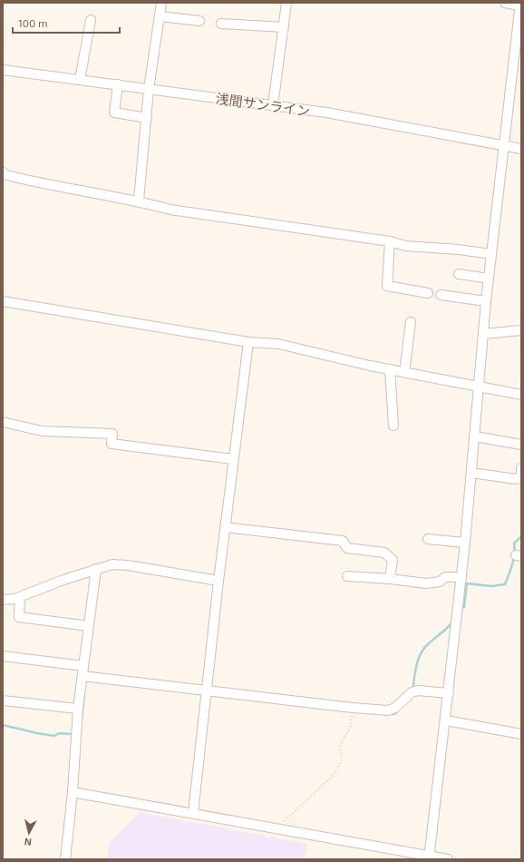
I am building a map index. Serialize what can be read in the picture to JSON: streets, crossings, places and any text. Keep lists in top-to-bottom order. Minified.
{"streets":{"street":["浅間サンライン"]},"scale_bar":"100 m","north":"bottom"}
